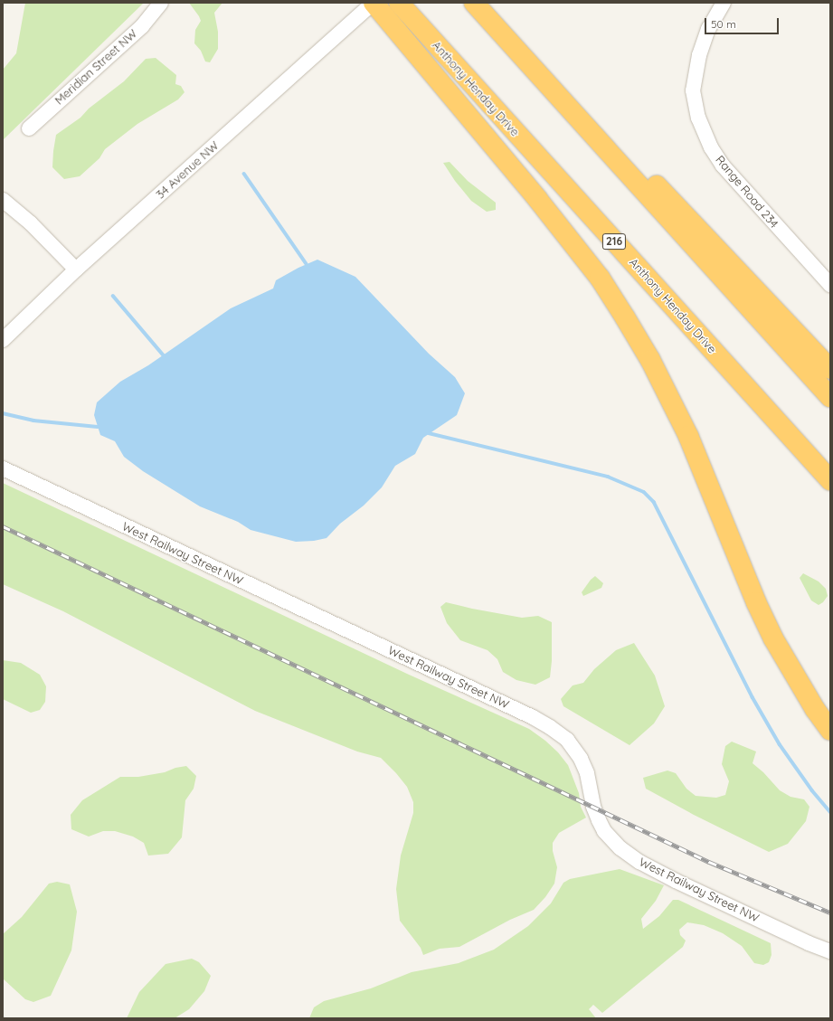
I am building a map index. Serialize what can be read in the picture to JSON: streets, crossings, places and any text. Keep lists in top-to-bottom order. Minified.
{"streets":{"highway":["Anthony Henday Drive","216"],"street":["Meridian Street NW","34 Avenue NW","Range Road 234","West Railway Street NW"]},"scale_bar":"50 m"}
